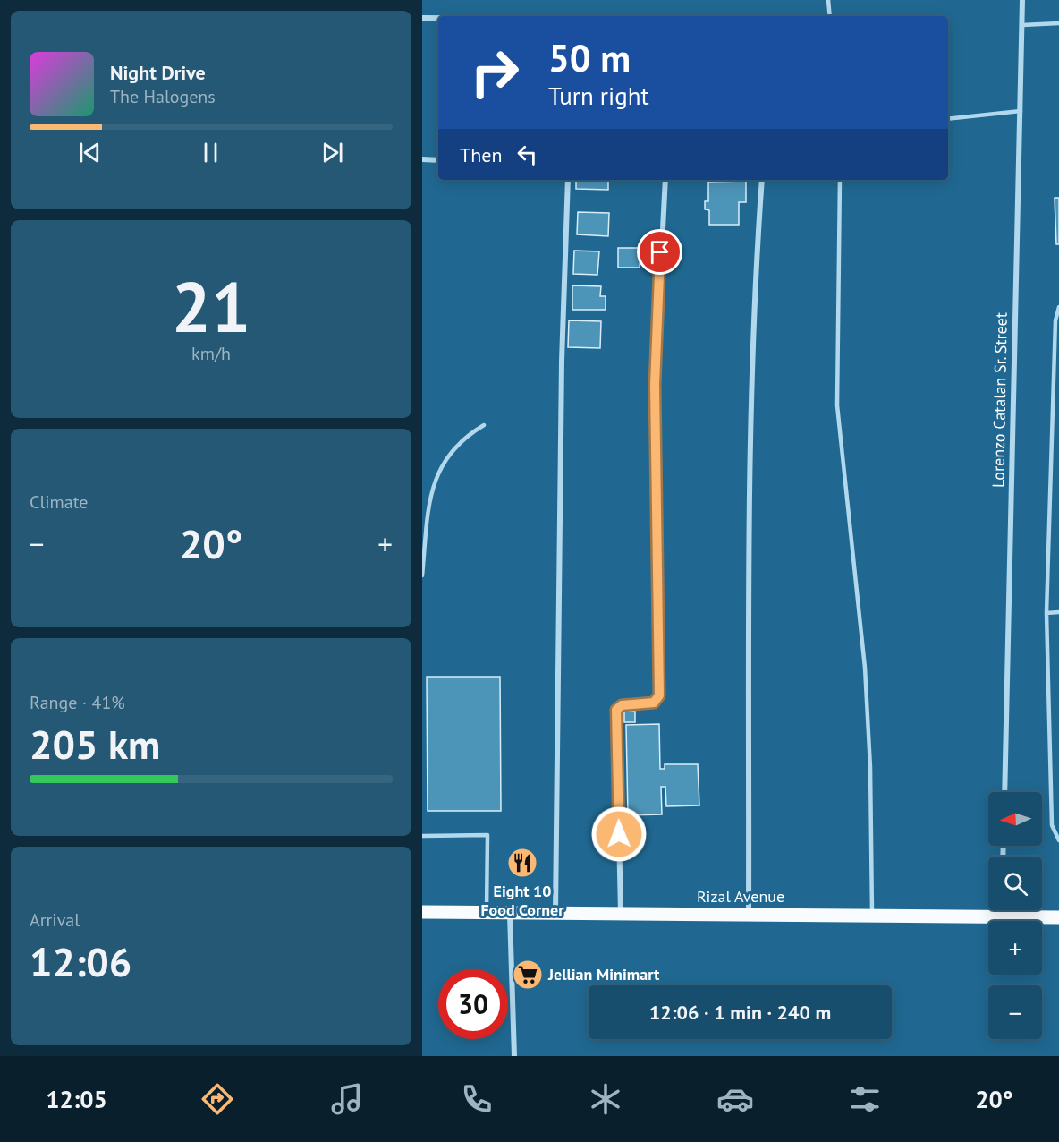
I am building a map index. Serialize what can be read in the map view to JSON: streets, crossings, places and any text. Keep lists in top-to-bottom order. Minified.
{"streets":{"main road":["Rizal Avenue"],"street":["Lorenzo Catalan Sr. Street"]},"places":{"restaurant":["Eight 10 Food Corner"],"supermarket":["Jellian Minimart"]},"north":"left","page":{"turn":["50 m","Turn right"],"song":["Night Drive","The Halogens"],"then":"Then","tile":[["21","km/h"],"Climate",["Range · 41%","205 km"],["Arrival","12:06"]],"heat":["−","20°","+"],"map_buttons":["+","−"],"limit":"30","trip":"12:06 · 1 min · 240 m","tabs":["12:05","20°"]}}
